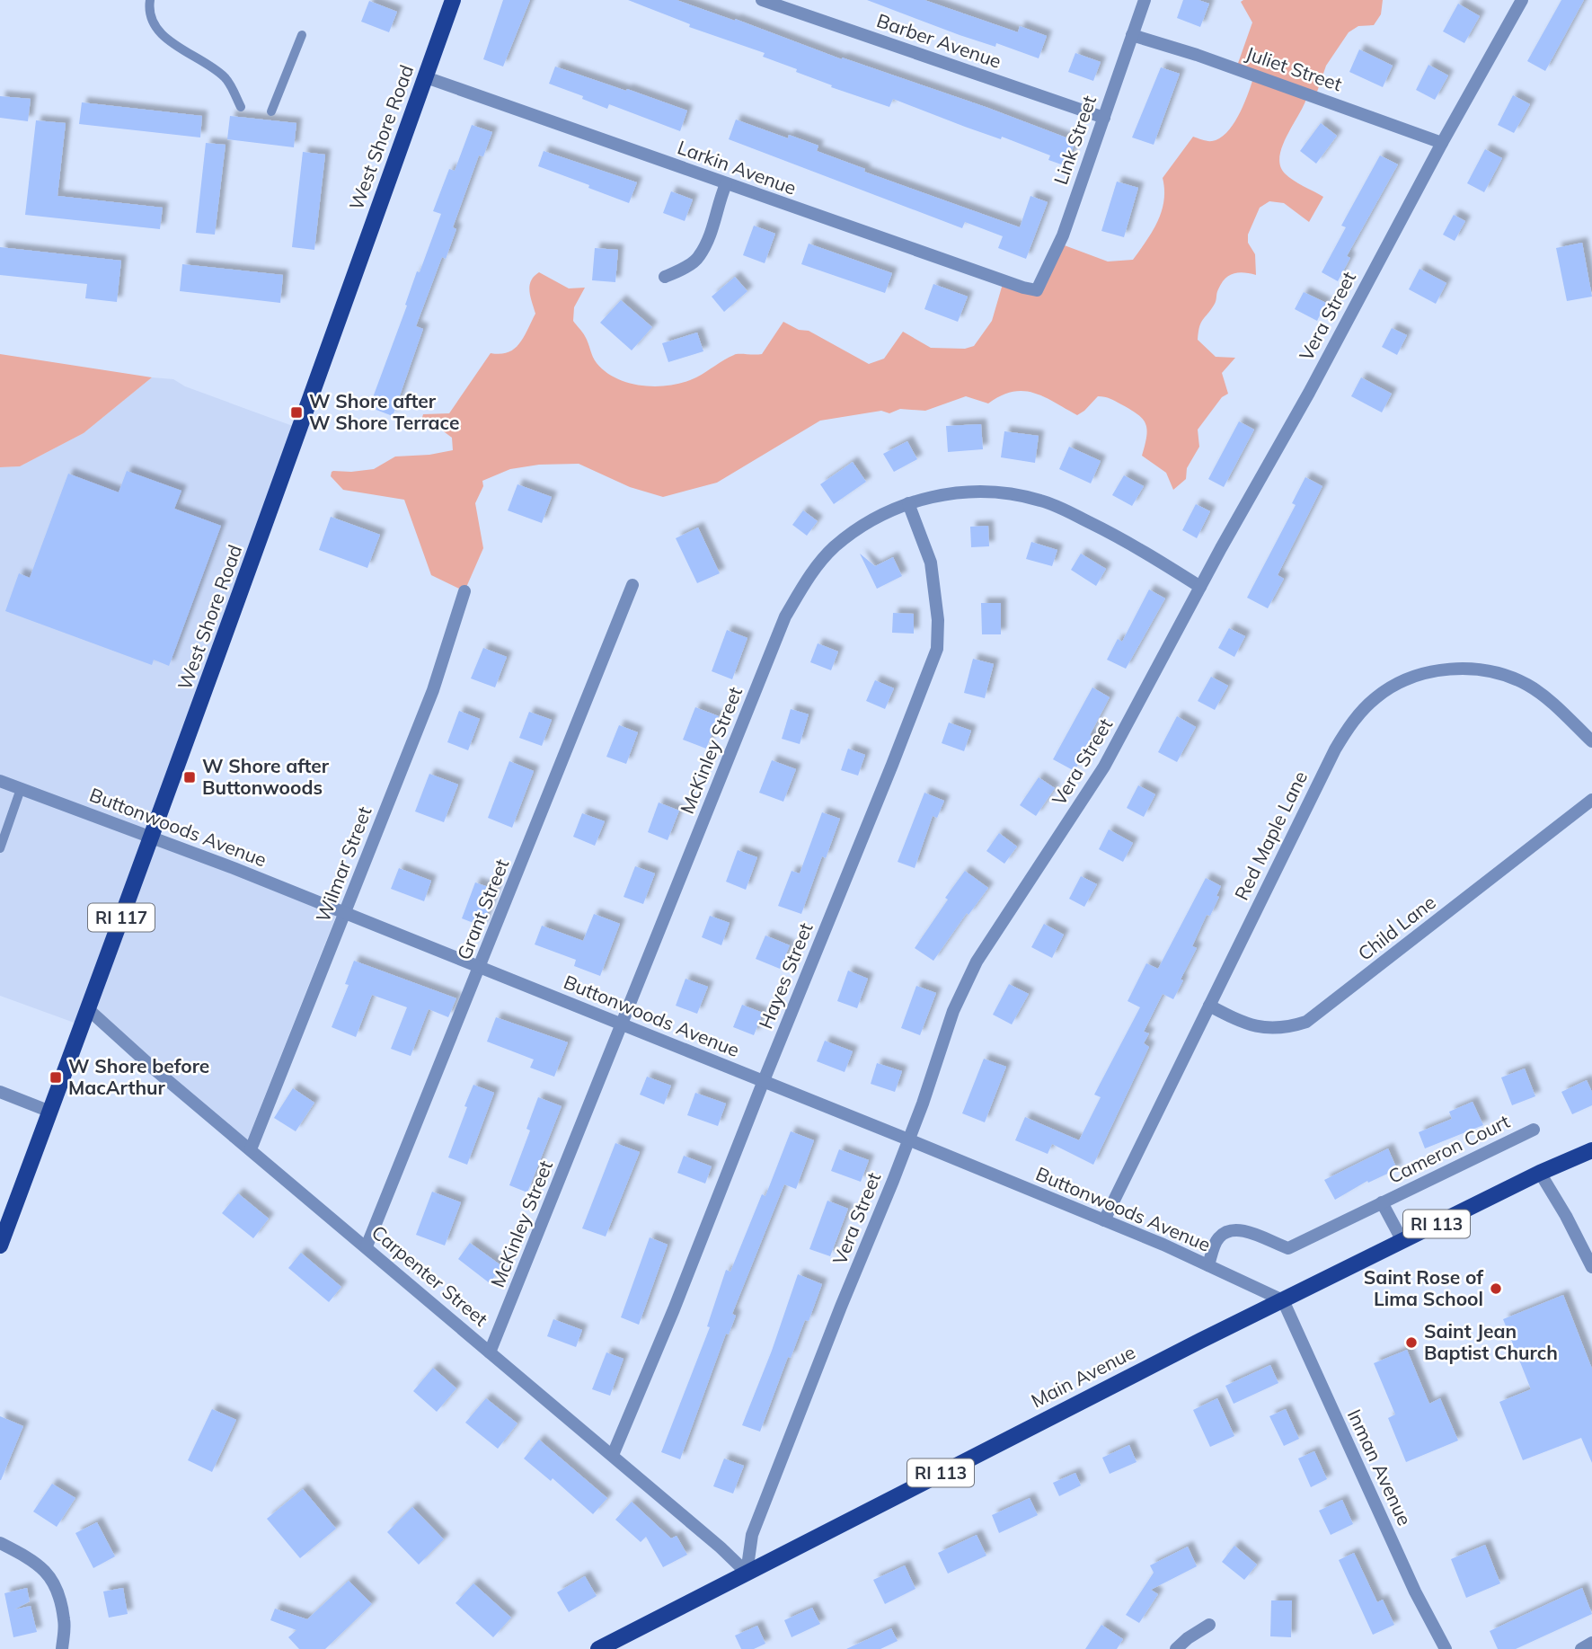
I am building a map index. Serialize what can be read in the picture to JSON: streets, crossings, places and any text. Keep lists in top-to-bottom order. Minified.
{"streets":{"main road":["West Shore Road","RI 117","RI 113","Main Avenue"],"street":["Barber Avenue","Juliet Street","Link Street","Larkin Avenue","Vera Street","McKinley Street","Buttonwoods Avenue","Red Maple Lane","Wilmar Street","Grant Street","Child Lane","Hayes Street","Cameron Court","Carpenter Street","Inman Avenue"]},"crossings":[["Barber Avenue","Link Street"],["Juliet Street","Link Street"],["Juliet Street","Vera Street"],["West Shore Road","Larkin Avenue"],["West Shore Road","Buttonwoods Avenue"],["West Shore Road","Carpenter Street"],["Link Street","Larkin Avenue"],["Vera Street","McKinley Street"],["Vera Street","Buttonwoods Avenue"],["Vera Street","Carpenter Street"],["Vera Street","Main Avenue"],["McKinley Street","Buttonwoods Avenue"],["McKinley Street","Hayes Street"],["McKinley Street","Carpenter Street"],["Buttonwoods Avenue","Red Maple Lane"],["Buttonwoods Avenue","Wilmar Street"],["Buttonwoods Avenue","Grant Street"],["Buttonwoods Avenue","Hayes Street"],["Buttonwoods Avenue","Cameron Court"],["Buttonwoods Avenue","Main Avenue"],["Buttonwoods Avenue","Inman Avenue"],["Red Maple Lane","Child Lane"],["Wilmar Street","Carpenter Street"],["Grant Street","Carpenter Street"],["Hayes Street","Carpenter Street"],["Cameron Court","Main Avenue"],["Carpenter Street","Main Avenue"],["Main Avenue","Inman Avenue"]],"places":{"transit":["W Shore after W Shore Terrace","W Shore after Buttonwoods","W Shore before MacArthur"],"other":["Saint Rose of Lima School","Saint Jean Baptist Church"]}}
